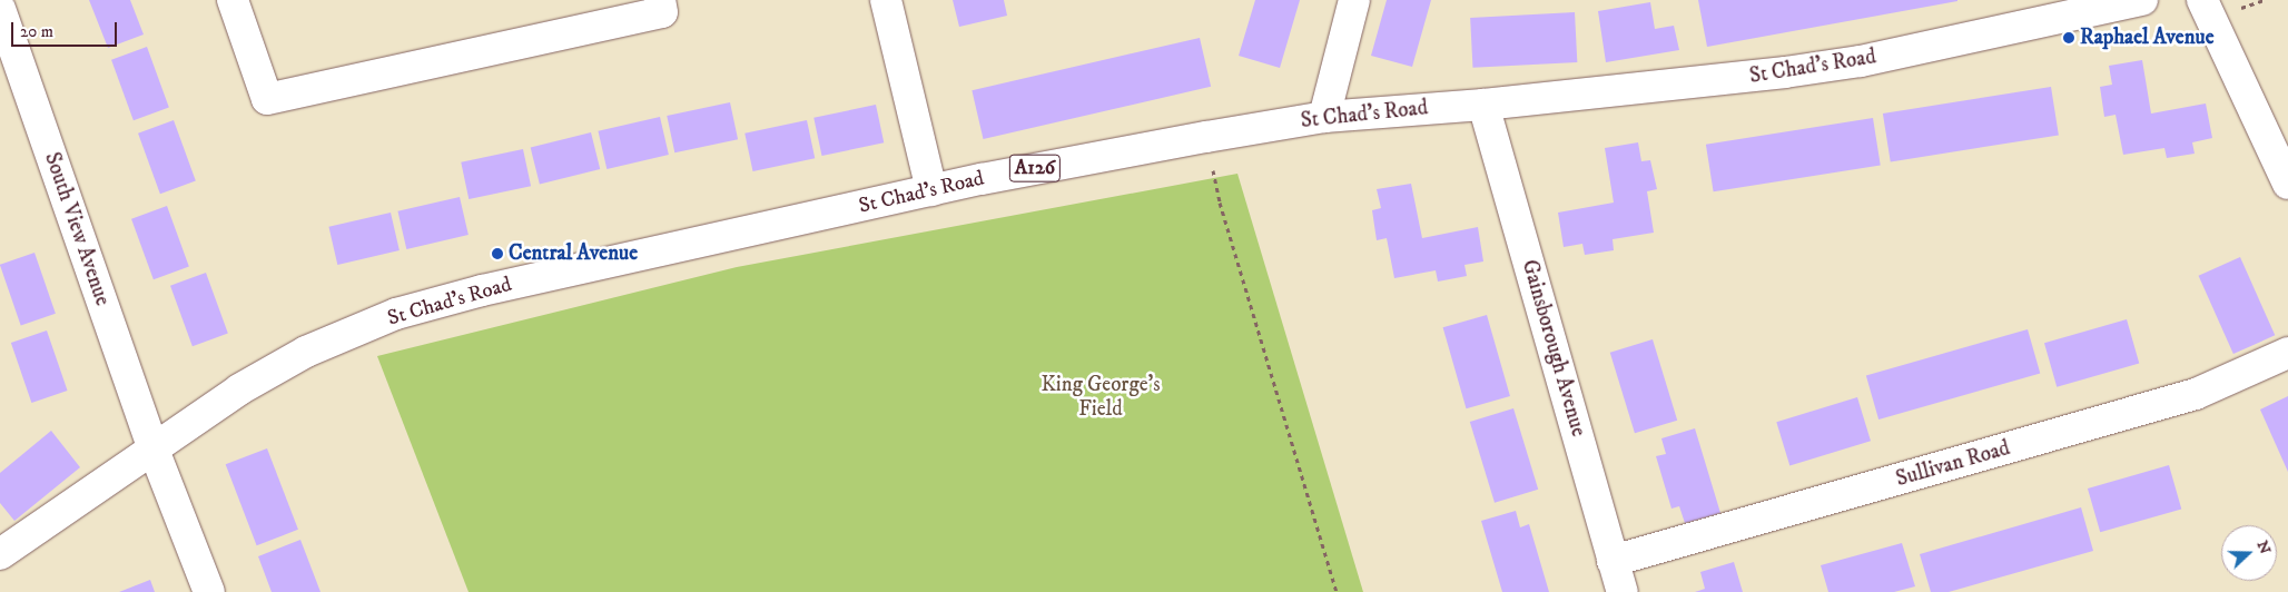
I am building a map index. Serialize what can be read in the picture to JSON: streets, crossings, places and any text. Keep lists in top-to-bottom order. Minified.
{"streets":{"street":["St Chad's Road","A126","South View Avenue","Gainsborough Avenue","Sullivan Road"]},"crossings":[["St Chad's Road","South View Avenue"],["St Chad's Road","Gainsborough Avenue"],["Gainsborough Avenue","Sullivan Road"]],"parks":["King George's Field"],"places":["Raphael Avenue","Central Avenue"],"scale_bar":"20 m","north":"right"}
